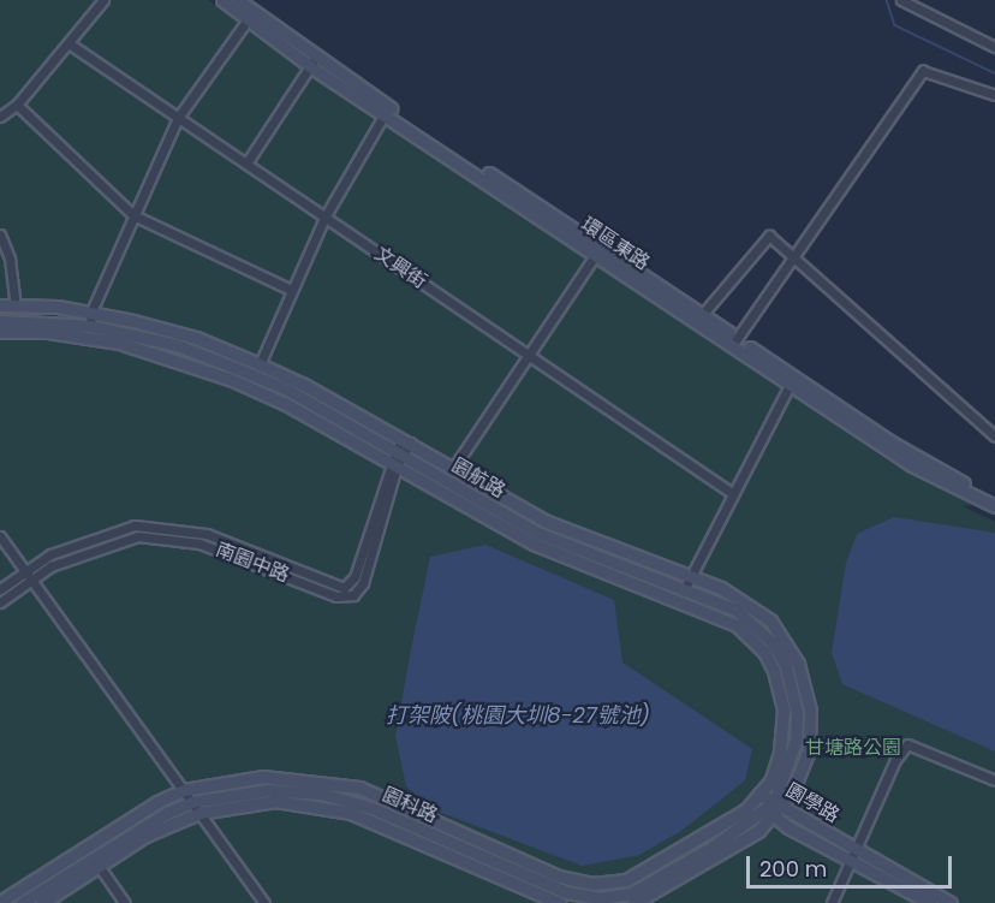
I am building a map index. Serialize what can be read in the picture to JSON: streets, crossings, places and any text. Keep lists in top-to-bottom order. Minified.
{"streets":{"street":["環區東路","文興街","園航路","南園中路","園學路","園科路"]},"crossings":[["園航路","南園中路"],["園航路","園學路"],["園航路","園科路"],["園學路","園科路"]],"water":["打架陂(桃園大圳8-27號池)"],"parks":["甘塘路公園"],"scale_bar":"200 m"}
